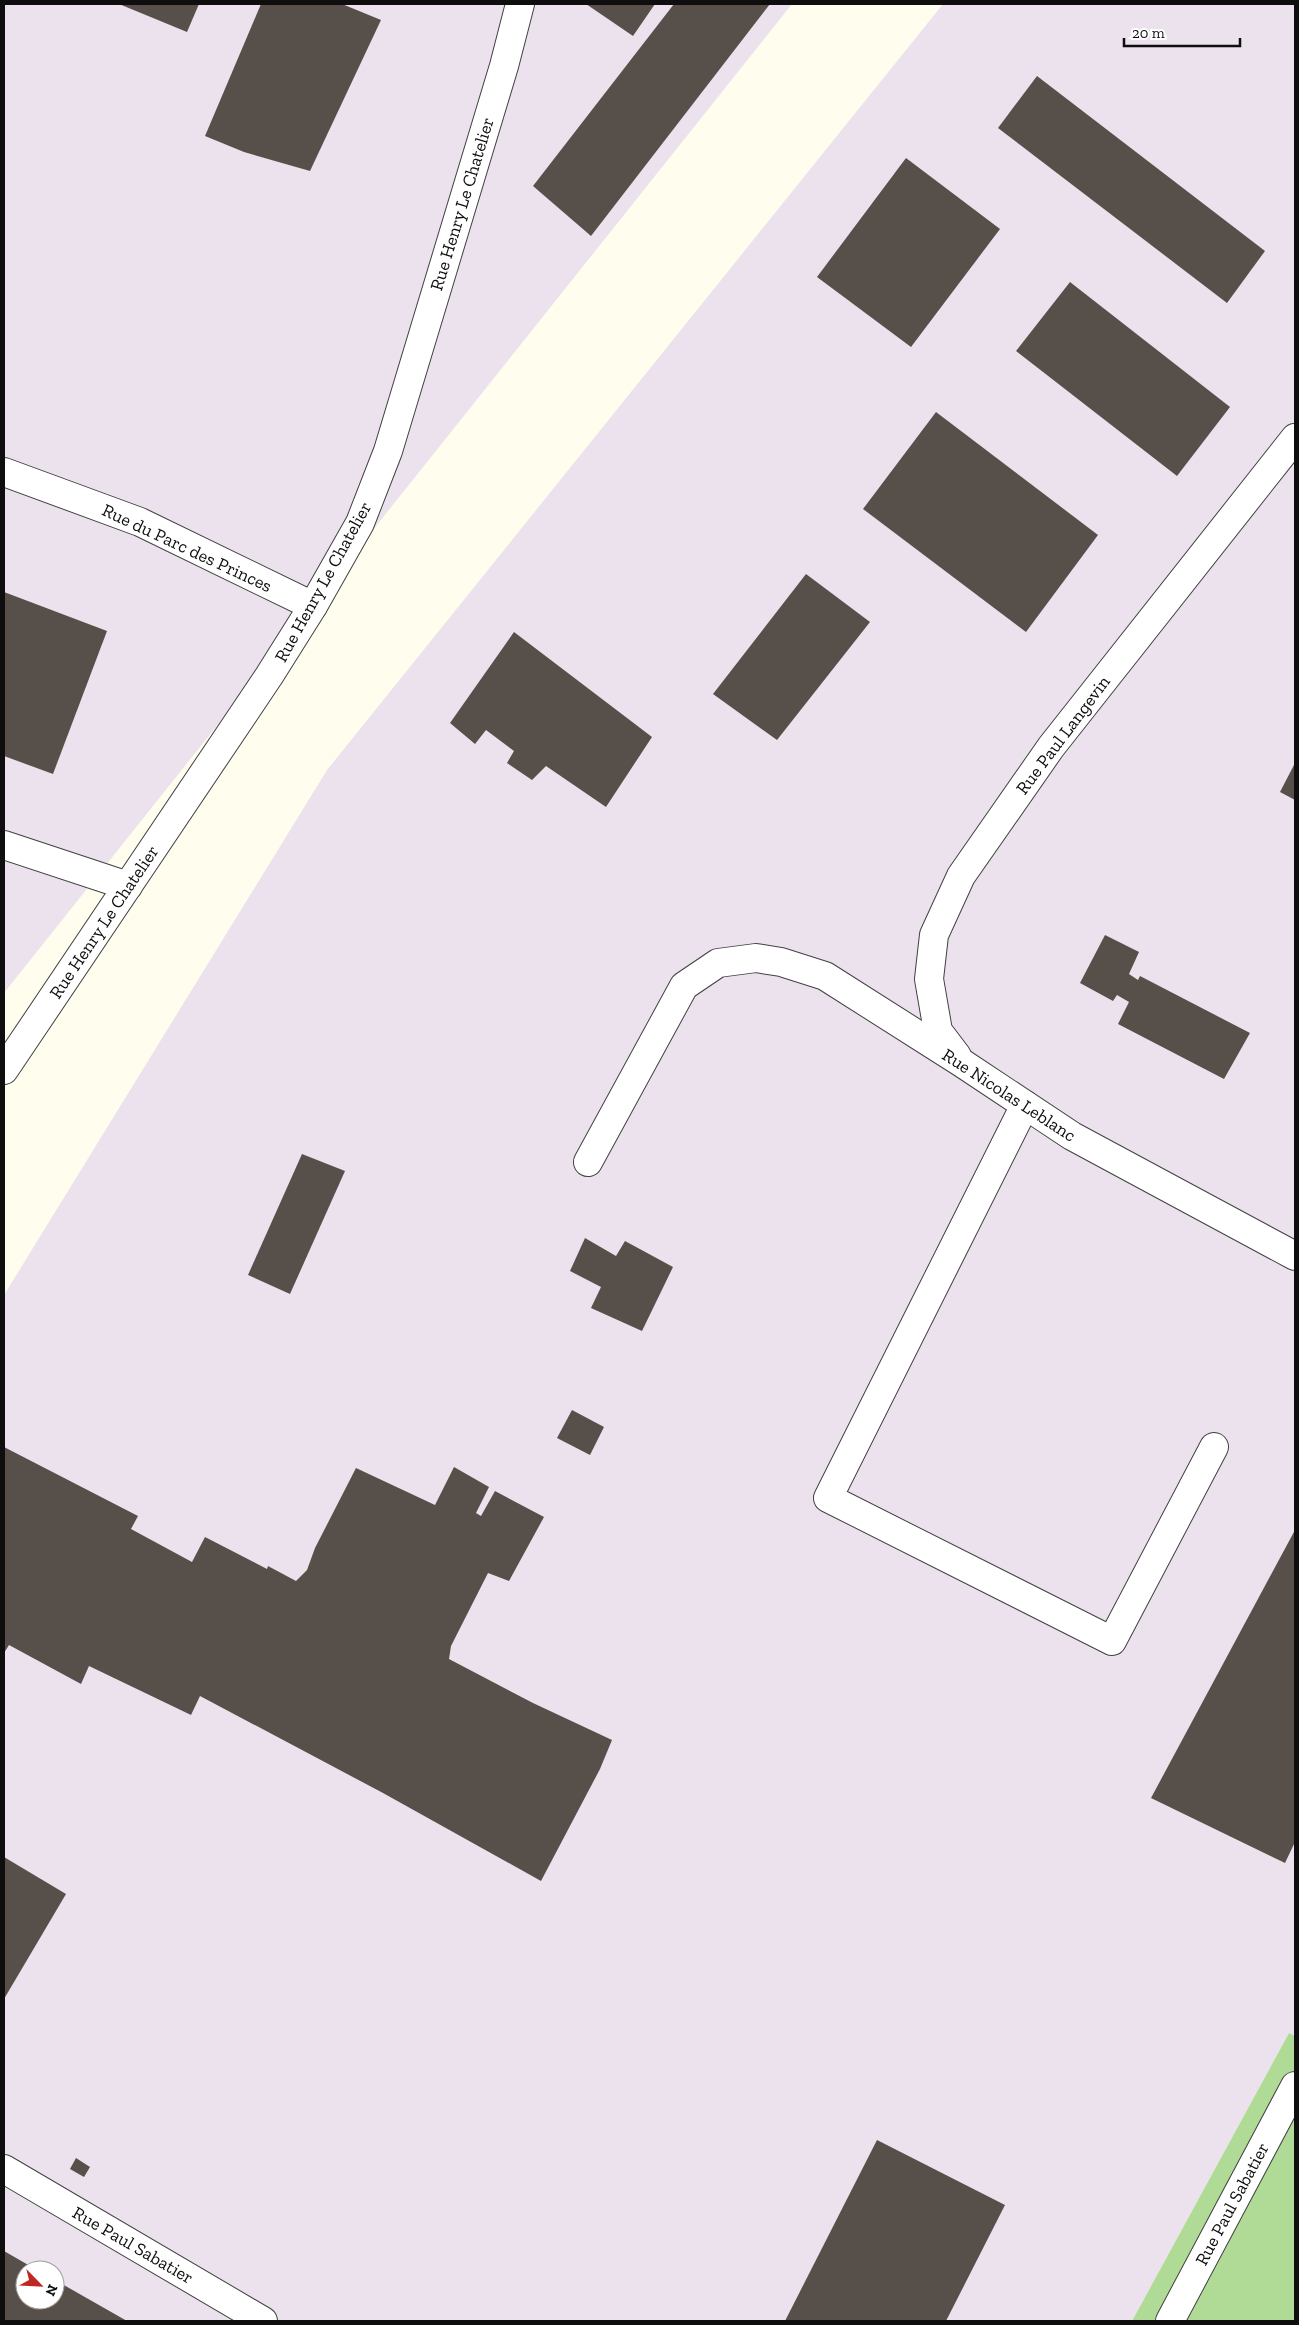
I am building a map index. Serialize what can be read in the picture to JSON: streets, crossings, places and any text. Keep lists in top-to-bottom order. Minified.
{"streets":{"street":["Rue Henry Le Chatelier","Rue du Parc des Princes","Rue Paul Langevin","Rue Nicolas Leblanc","Rue Paul Sabatier"]},"crossings":[["Rue Henry Le Chatelier","Rue du Parc des Princes"],["Rue Paul Langevin","Rue Nicolas Leblanc"]],"scale_bar":"20 m","north":"bottom right"}
